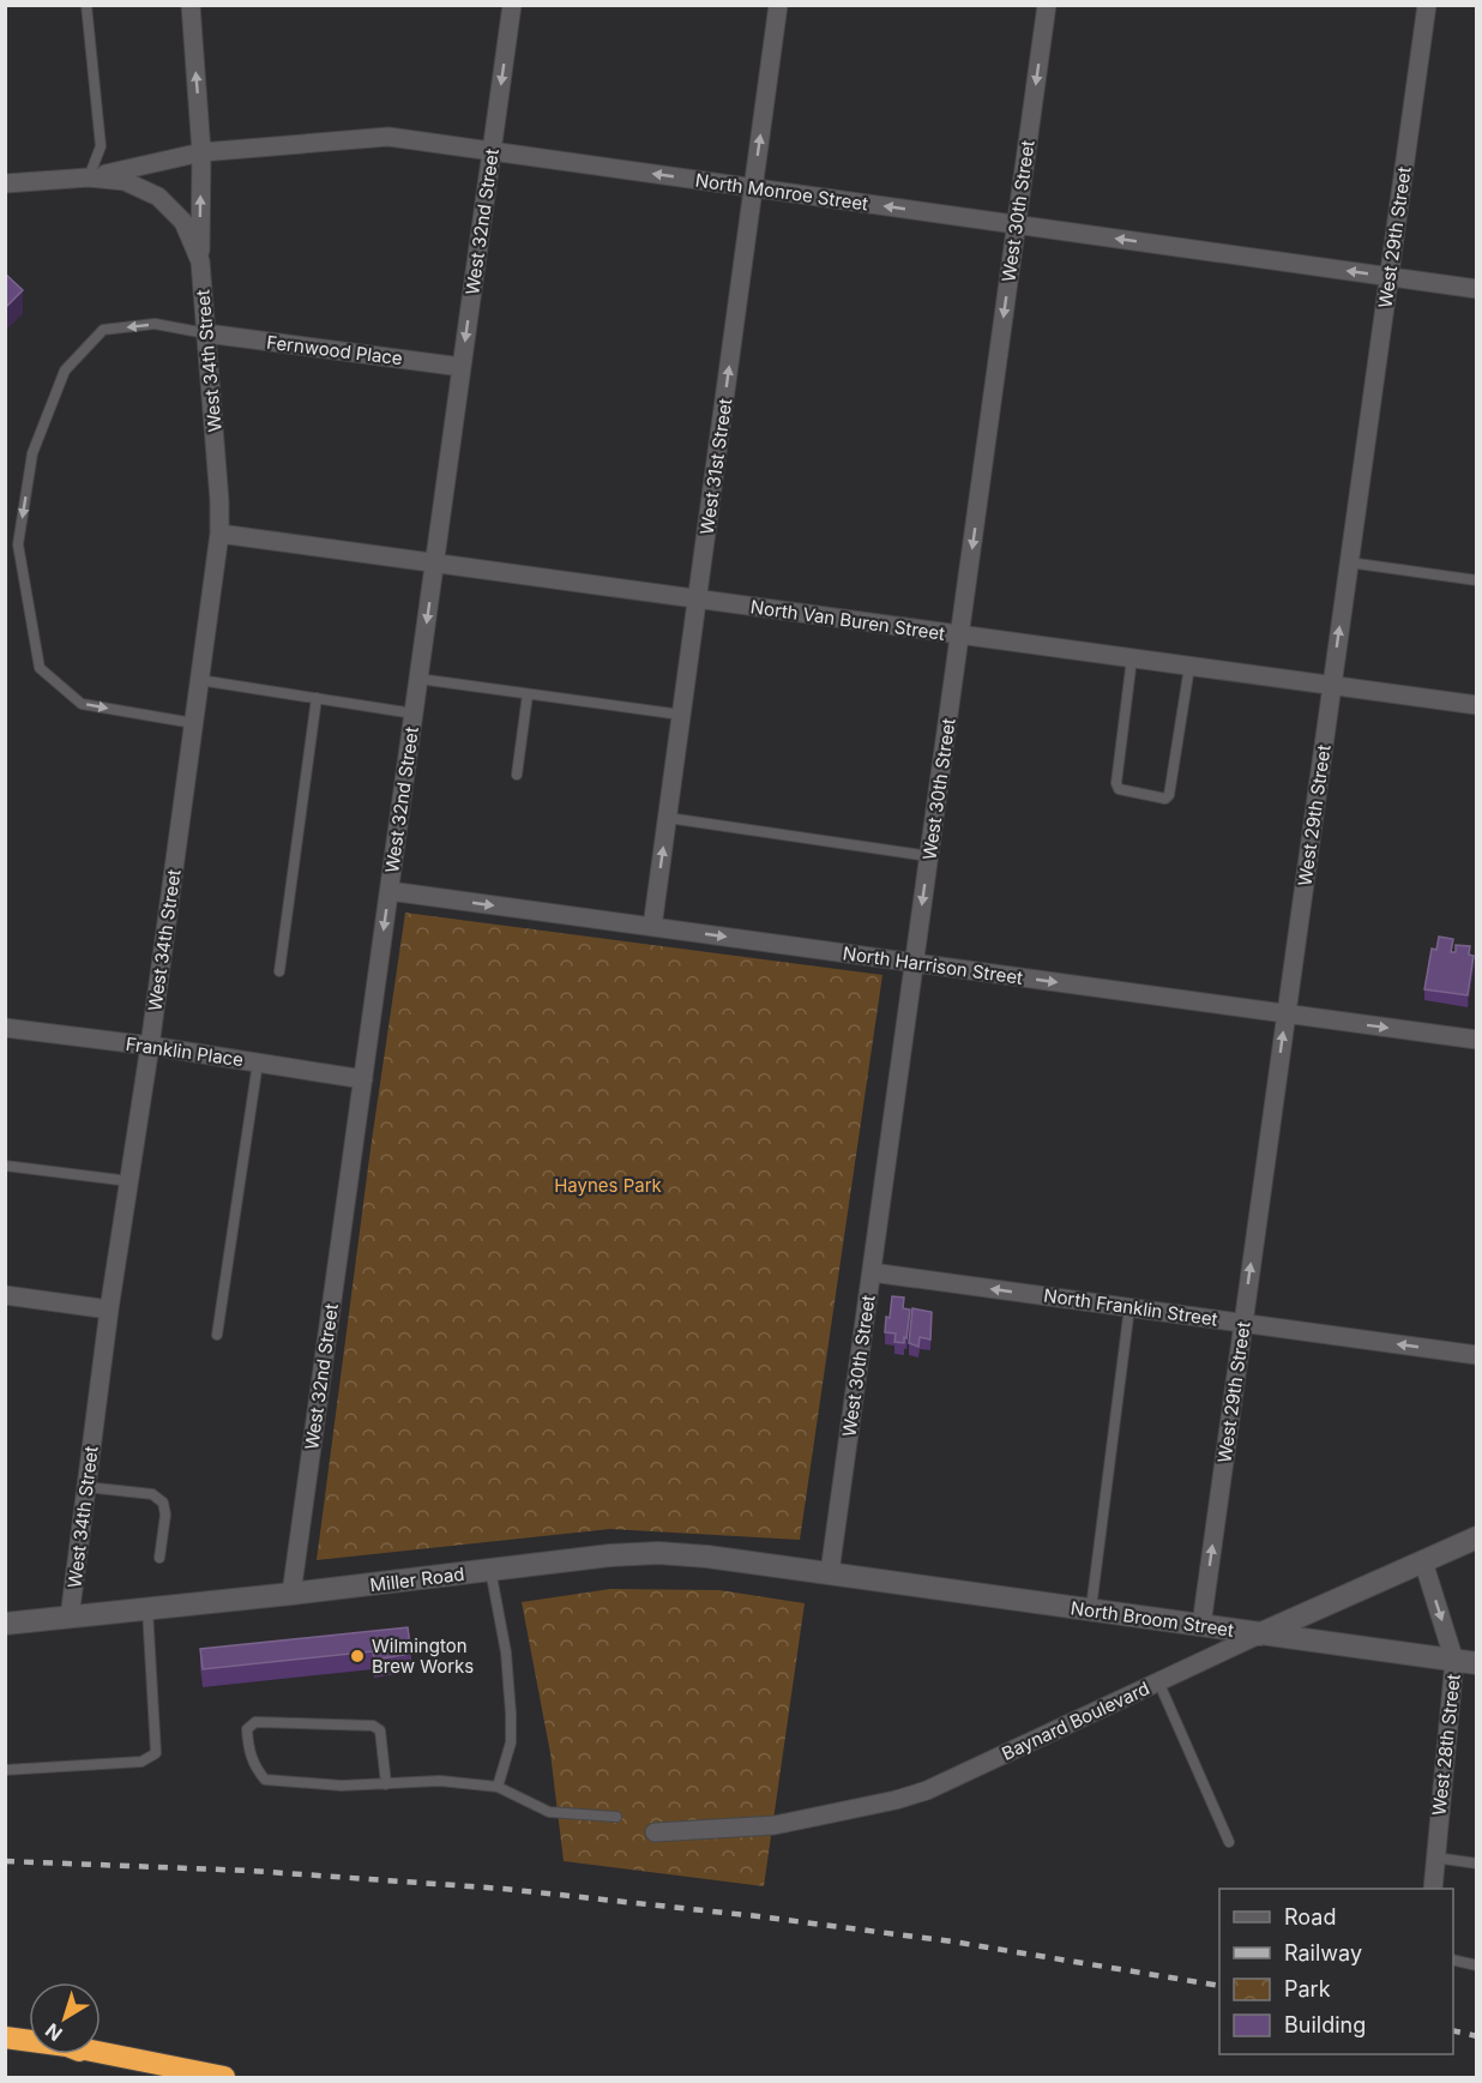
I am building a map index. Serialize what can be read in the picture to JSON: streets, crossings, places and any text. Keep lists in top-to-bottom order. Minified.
{"streets":{"street":["North Monroe Street","West 30th Street","West 32nd Street","West 29th Street","Fernwood Place","West 34th Street","West 31st Street","North Van Buren Street","North Harrison Street","Franklin Place","North Franklin Street","Miller Road","North Broom Street","Baynard Boulevard","West 28th Street"]},"crossings":[["North Monroe Street","West 30th Street"],["North Monroe Street","West 32nd Street"],["North Monroe Street","West 29th Street"],["North Monroe Street","West 34th Street"],["North Monroe Street","West 31st Street"],["West 30th Street","North Van Buren Street"],["West 30th Street","North Harrison Street"],["West 30th Street","North Franklin Street"],["West 30th Street","Miller Road"],["West 30th Street","North Broom Street"],["West 32nd Street","Fernwood Place"],["West 32nd Street","North Van Buren Street"],["West 32nd Street","North Harrison Street"],["West 32nd Street","Franklin Place"],["West 32nd Street","Miller Road"],["West 29th Street","North Van Buren Street"],["West 29th Street","North Harrison Street"],["West 29th Street","North Franklin Street"],["West 29th Street","North Broom Street"],["Fernwood Place","West 34th Street"],["West 34th Street","North Van Buren Street"],["West 34th Street","Franklin Place"],["West 34th Street","Miller Road"],["West 31st Street","North Van Buren Street"],["West 31st Street","North Harrison Street"],["Miller Road","North Broom Street"],["North Broom Street","Baynard Boulevard"],["North Broom Street","West 28th Street"],["Baynard Boulevard","West 28th Street"]],"one_way":["North Monroe Street","West 30th Street","West 32nd Street","West 29th Street","West 31st Street","North Harrison Street","North Franklin Street"],"parks":["Haynes Park"],"places":["Wilmington Brew Works"],"legend":["Road","Railway","Park","Building"],"north":"bottom left"}
